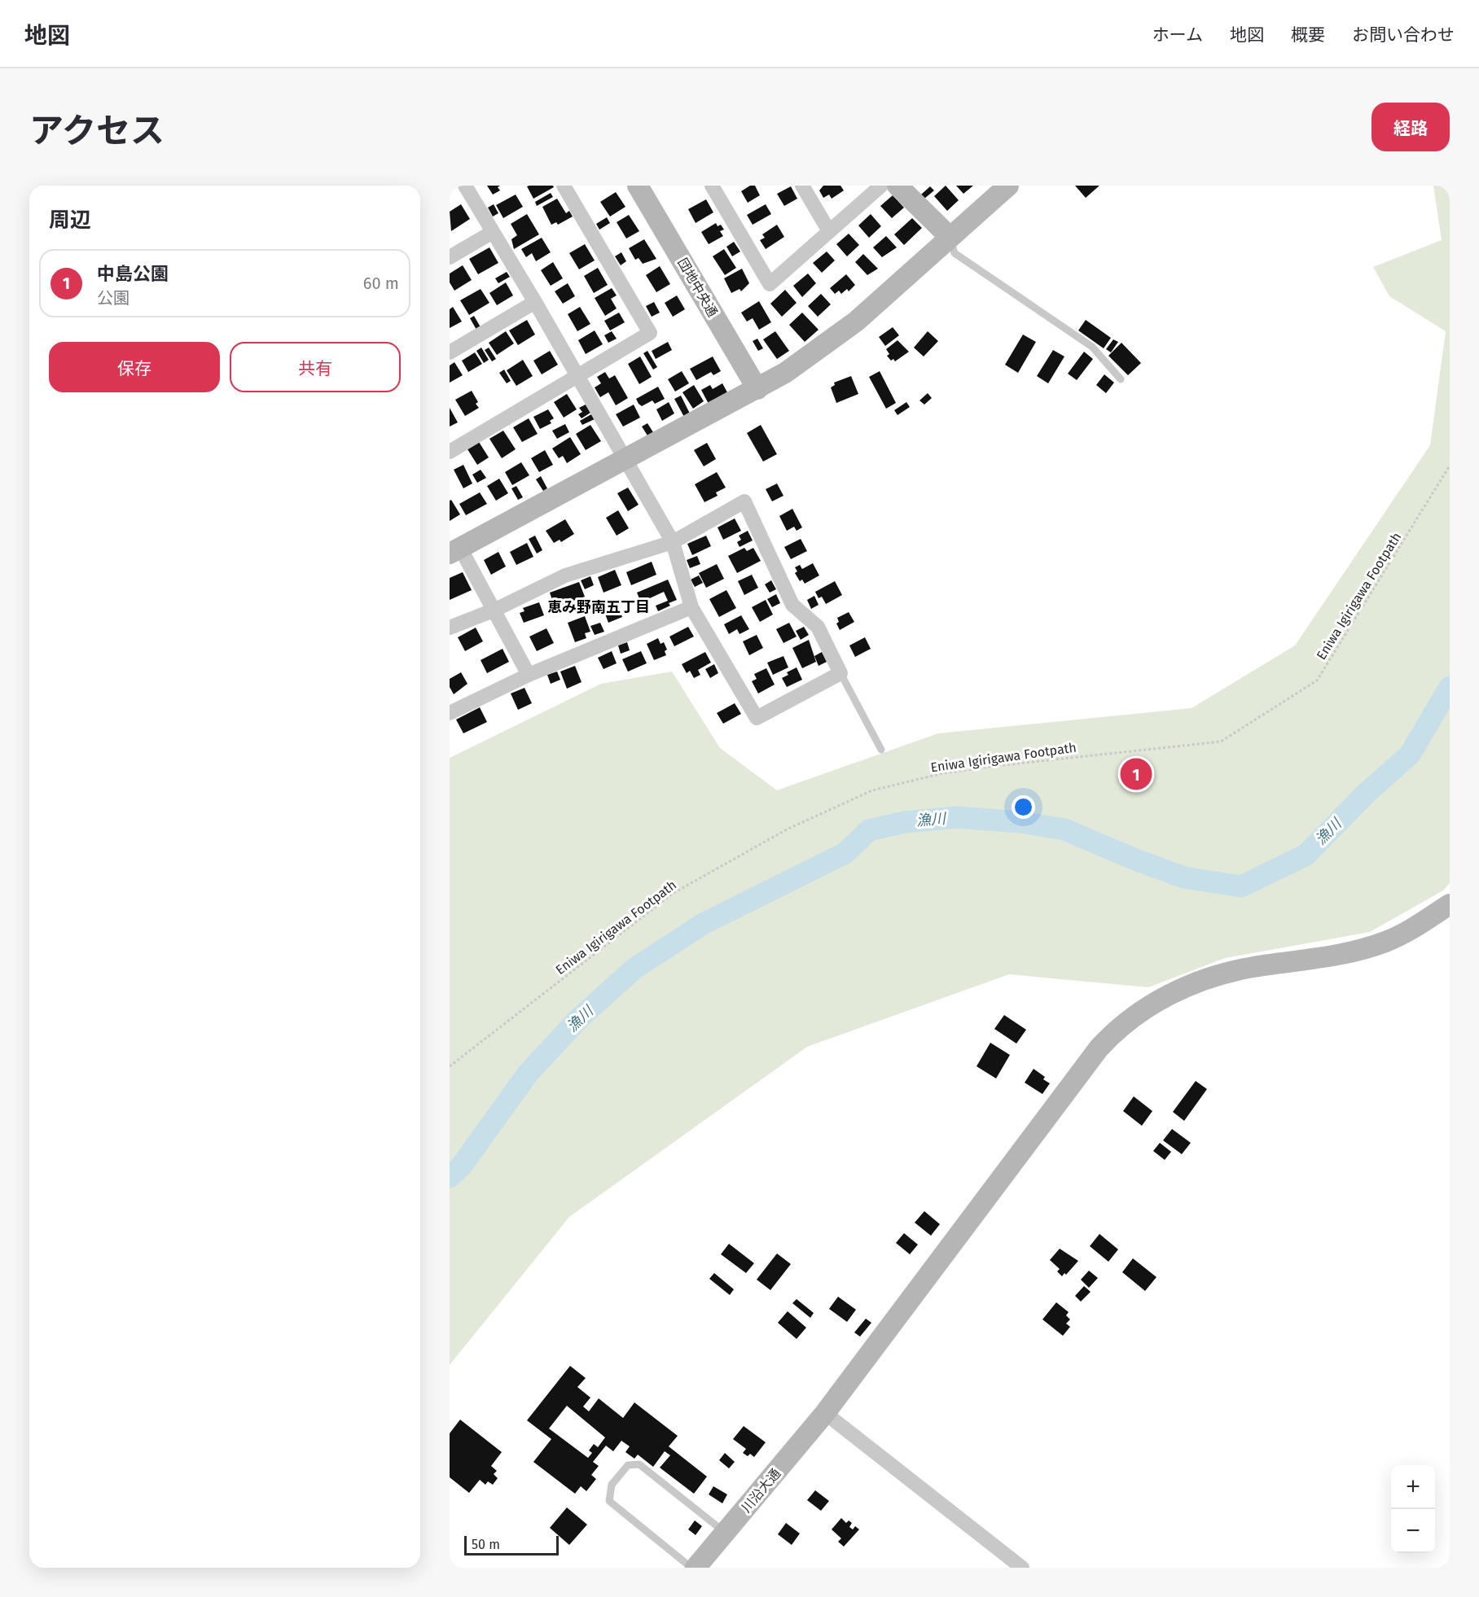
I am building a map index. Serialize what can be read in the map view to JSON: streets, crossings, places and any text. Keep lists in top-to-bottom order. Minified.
{"streets":{"street":["団地中央通","川沿大通"],"path":["Eniwa Igirigawa Footpath"]},"districts":["恵み野南五丁目"],"water":["漁川"],"scale_bar":"50 m","page":{"header":"地図","nav":["ホーム","地図","概要","お問い合わせ"],"title":"アクセス","buttons":["経路",["保存","共有"]],"heading":"周辺","list":[{"mark":"1","name":"中島公園","note":"公園","value":"60 m"}],"pins":"1","map_buttons":["+","−"],"scale":"50 m"}}
